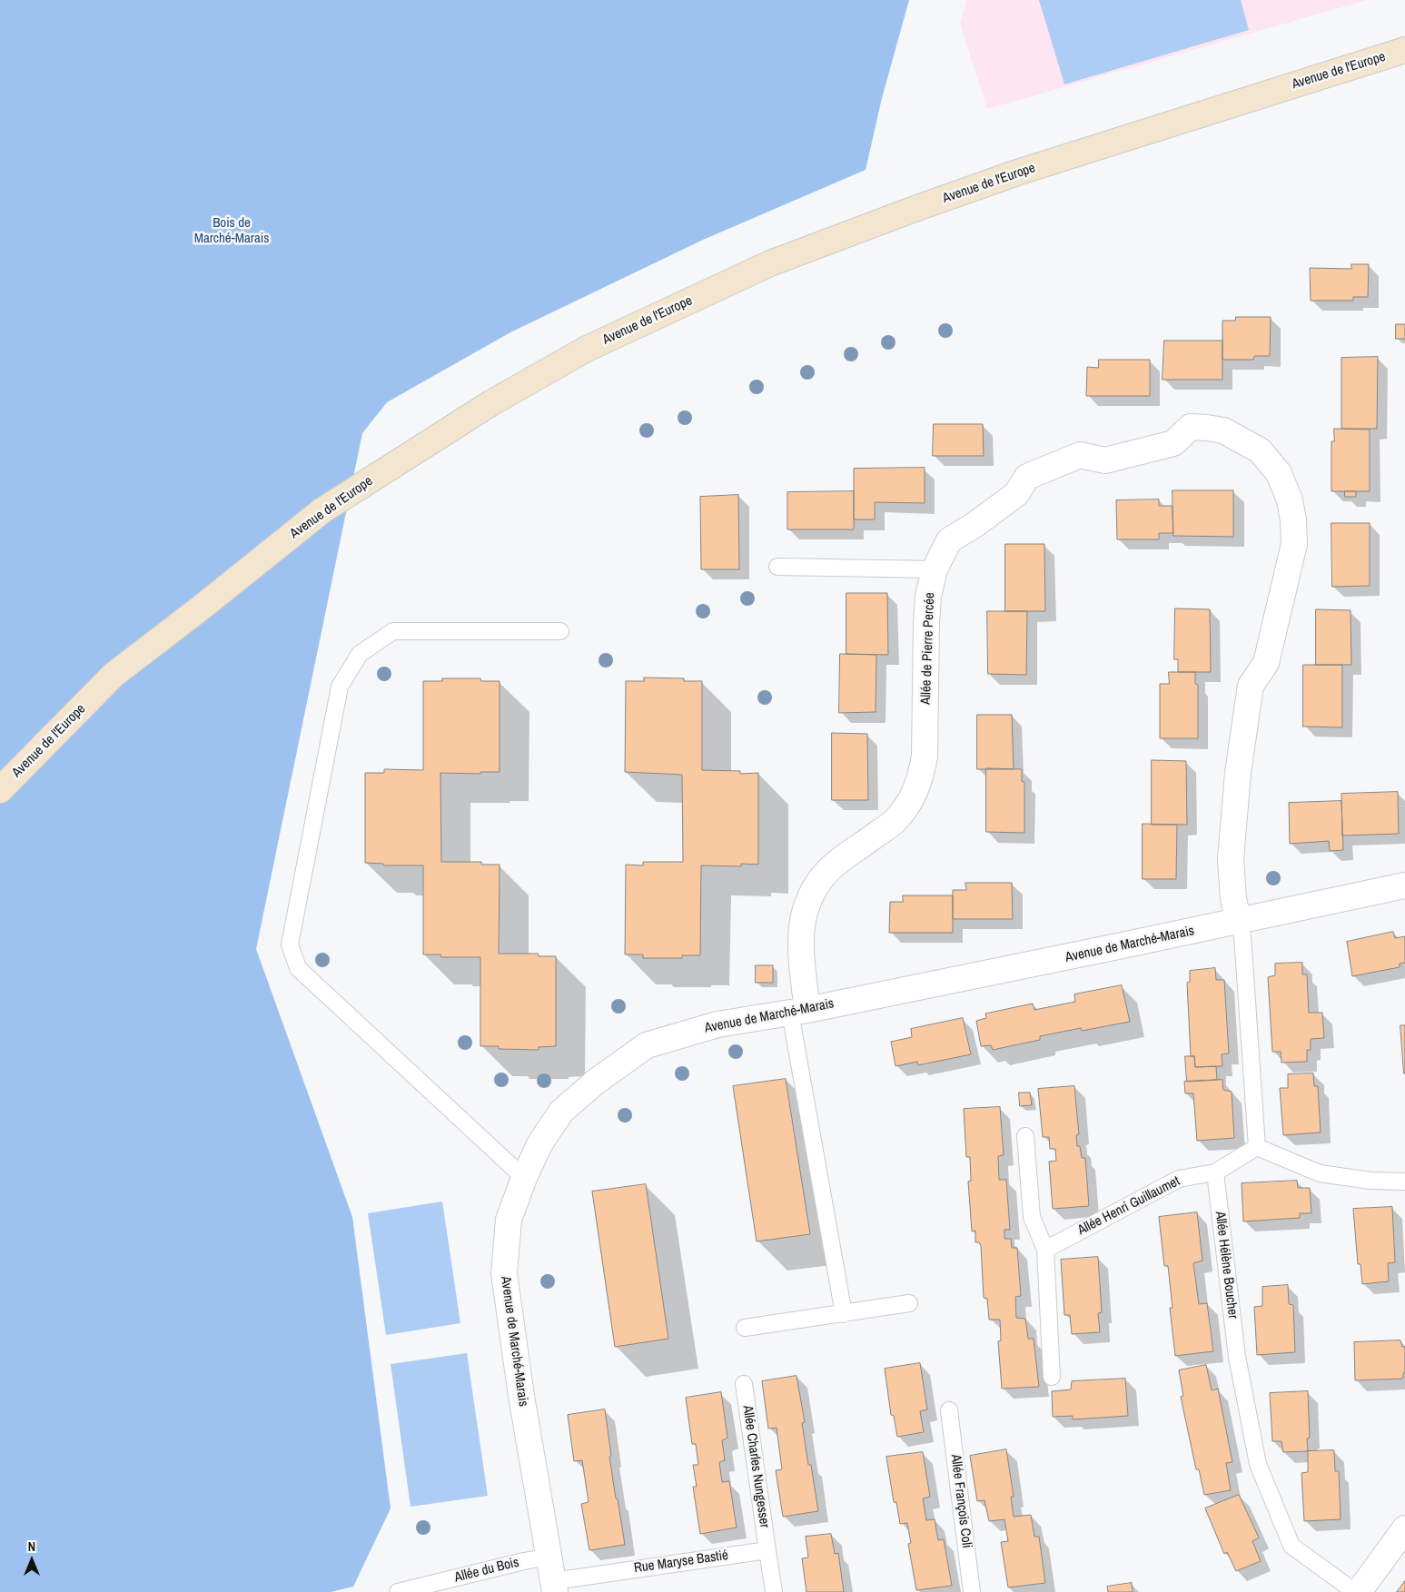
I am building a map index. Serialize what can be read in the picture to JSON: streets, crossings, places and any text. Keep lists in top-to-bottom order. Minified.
{"streets":{"main road":["Avenue de l'Europe"],"street":["Allée de Pierre Percée","Avenue de Marché-Marais"],"lane":["Allée Henri Guillaumet","Allée Hélène Boucher","Allée Charles Nungesser","Allée François Coli","Rue Maryse Bastié","Allée du Bois"]},"crossings":[["Allée de Pierre Percée","Avenue de Marché-Marais"],["Avenue de Marché-Marais","Rue Maryse Bastié"],["Avenue de Marché-Marais","Allée du Bois"],["Allée Henri Guillaumet","Allée Hélène Boucher"],["Allée Charles Nungesser","Rue Maryse Bastié"]],"parks":["Bois de Marché-Marais"],"north":"top"}
